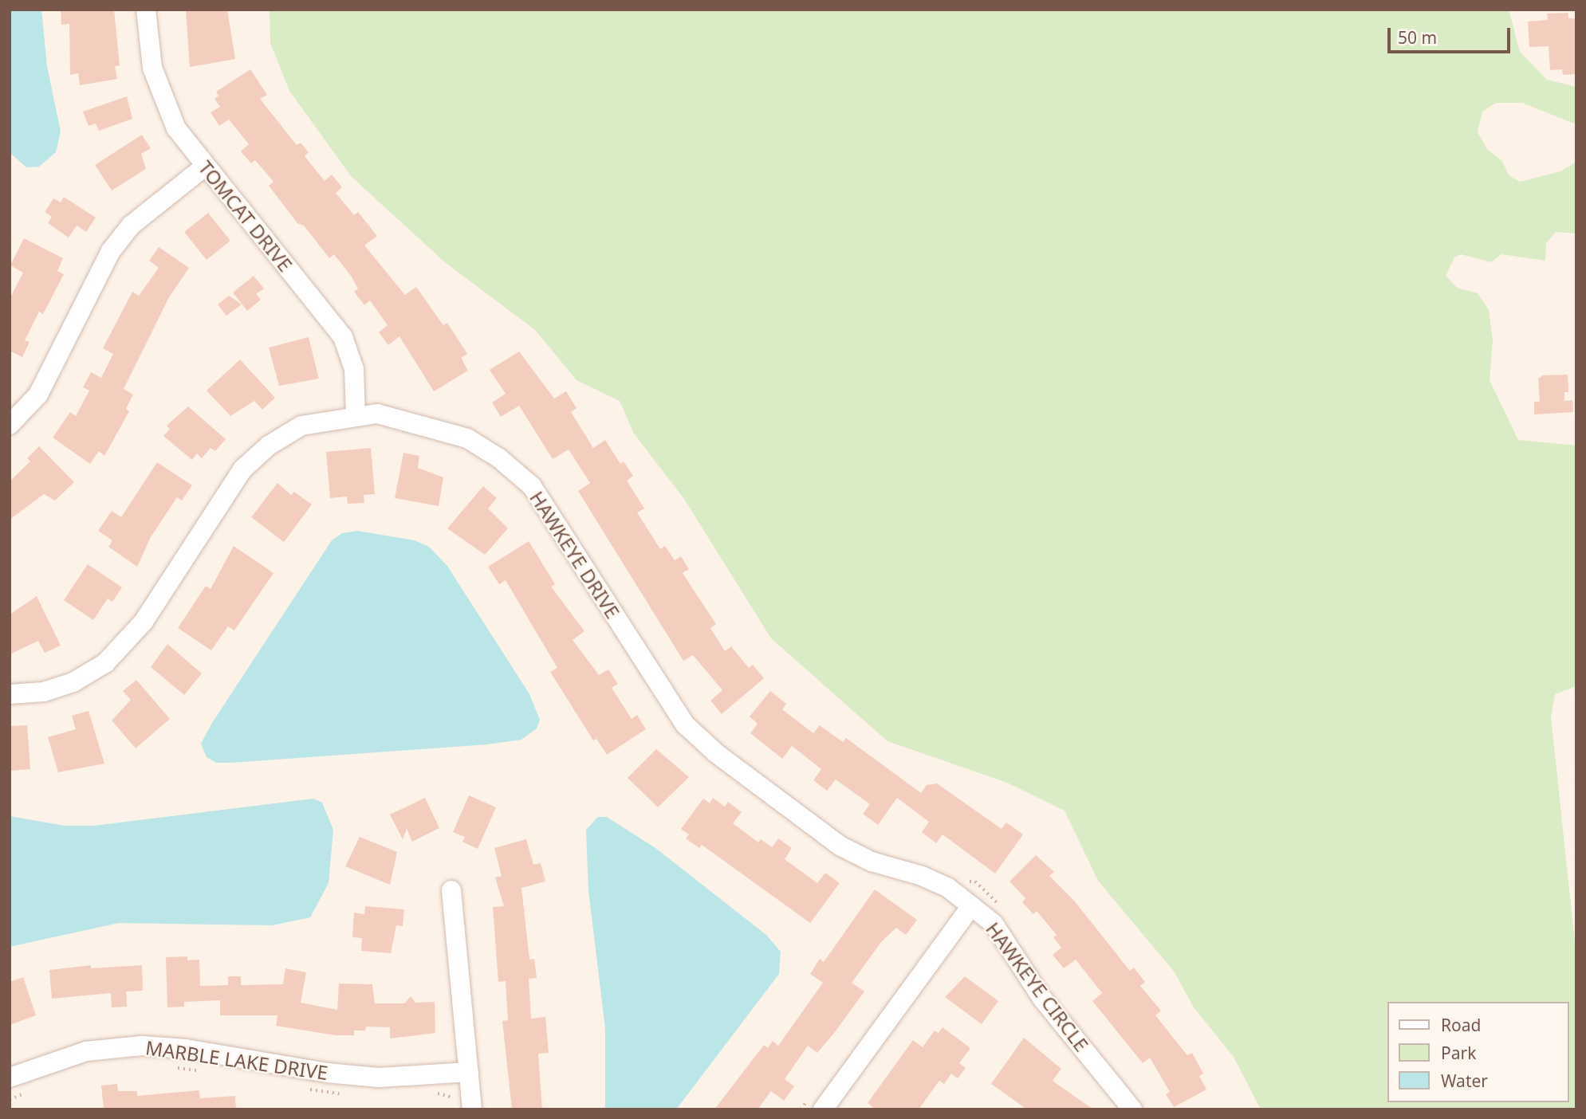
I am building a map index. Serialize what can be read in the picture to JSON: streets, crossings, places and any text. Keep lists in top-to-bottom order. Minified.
{"streets":{"street":["TOMCAT DRIVE","HAWKEYE DRIVE","HAWKEYE CIRCLE","MARBLE LAKE DRIVE"]},"crossings":[["TOMCAT DRIVE","HAWKEYE DRIVE"],["HAWKEYE DRIVE","HAWKEYE CIRCLE"]],"legend":["Road","Park","Water"],"scale_bar":"50 m"}
